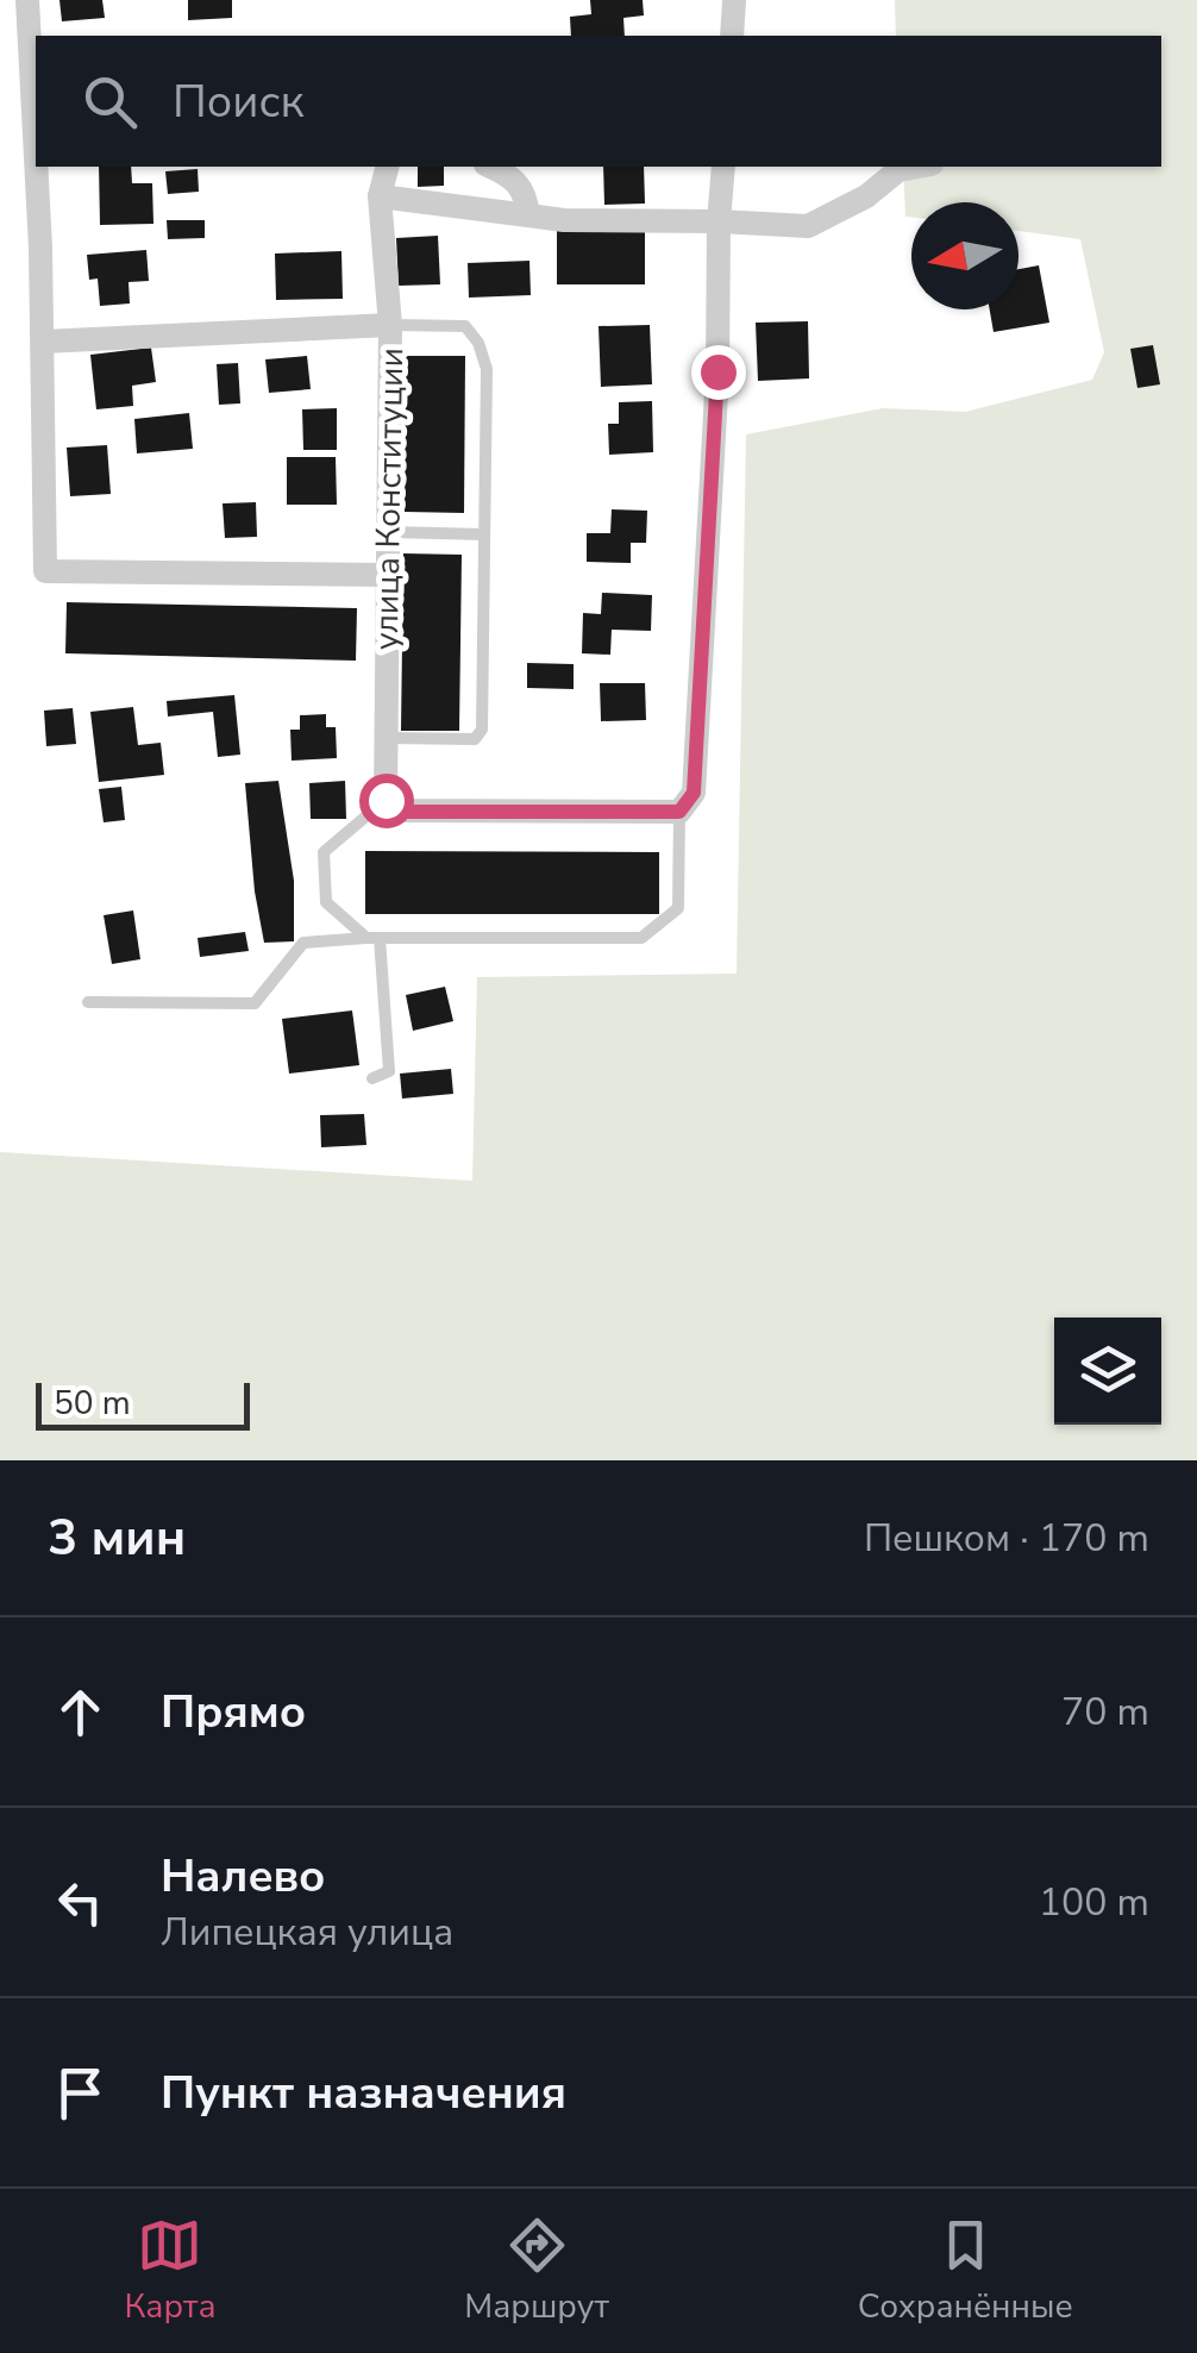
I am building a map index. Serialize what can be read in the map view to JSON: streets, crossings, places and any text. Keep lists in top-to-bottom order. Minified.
{"streets":{"street":["улица Конституции"]},"scale_bar":"50 m","north":"left","page":{"search":"Поиск","scale":"50 m","heading":["3 мин","Пешком · 170 m"],"list":[["Прямо","70 m"],["Налево","Липецкая улица","100 m"],"Пункт назначения"],"nav":["Карта","Маршрут","Сохранённые"]}}
